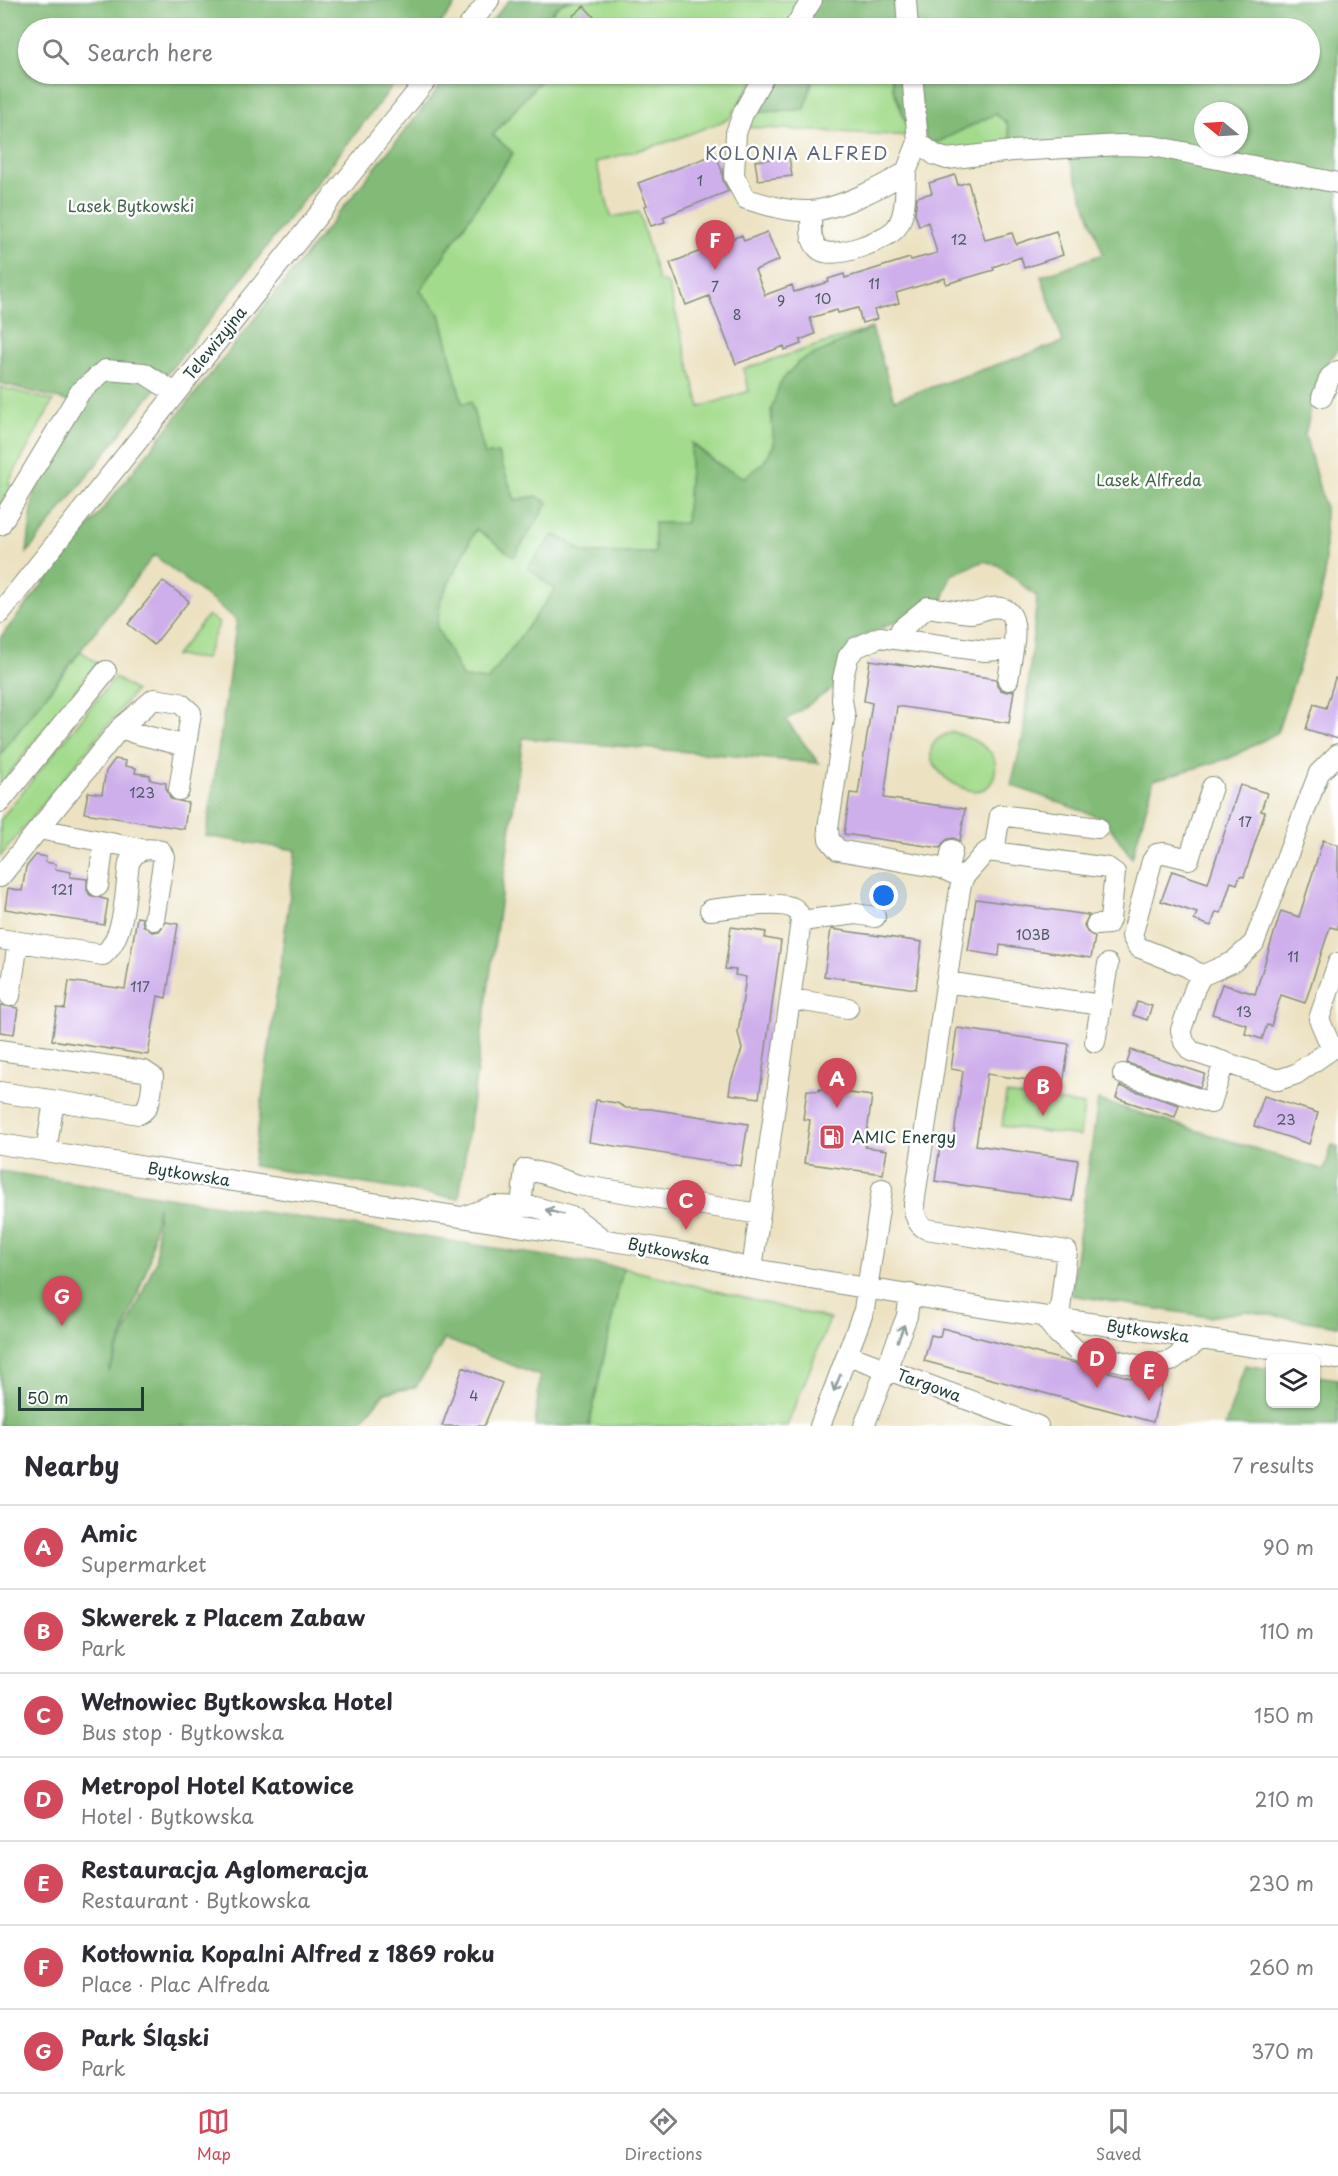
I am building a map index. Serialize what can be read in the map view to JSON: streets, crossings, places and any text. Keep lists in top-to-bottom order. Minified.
{"streets":{"street":["Telewizyjna","Bytkowska","Targowa"]},"crossings":[["Bytkowska","Targowa"]],"districts":["KOLONIA ALFRED"],"parks":["Lasek Bytkowski","Lasek Alfreda"],"places":{"fuel station":["AMIC Energy"]},"house_numbers":["1","12","11","7","10","9","8","123","17","121","103B","11","117","13","23","4"],"scale_bar":"50 m","north":"left","page":{"search":"Search here","pins":["F","A","B","C","G","D","E"],"scale":"50 m","heading":["Nearby","7 results"],"list":[{"mark":"A","name":"Amic","note":"Supermarket","value":"90 m"},{"mark":"B","name":"Skwerek z Placem Zabaw","note":"Park","value":"110 m"},{"mark":"C","name":"Wełnowiec Bytkowska Hotel","note":"Bus stop · Bytkowska","value":"150 m"},{"mark":"D","name":"Metropol Hotel Katowice","note":"Hotel · Bytkowska","value":"210 m"},{"mark":"E","name":"Restauracja Aglomeracja","note":"Restaurant · Bytkowska","value":"230 m"},{"mark":"F","name":"Kotłownia Kopalni Alfred z 1869 roku","note":"Place · Plac Alfreda","value":"260 m"},{"mark":"G","name":"Park Śląski","note":"Park","value":"370 m"}],"nav":["Map","Directions","Saved"]}}
